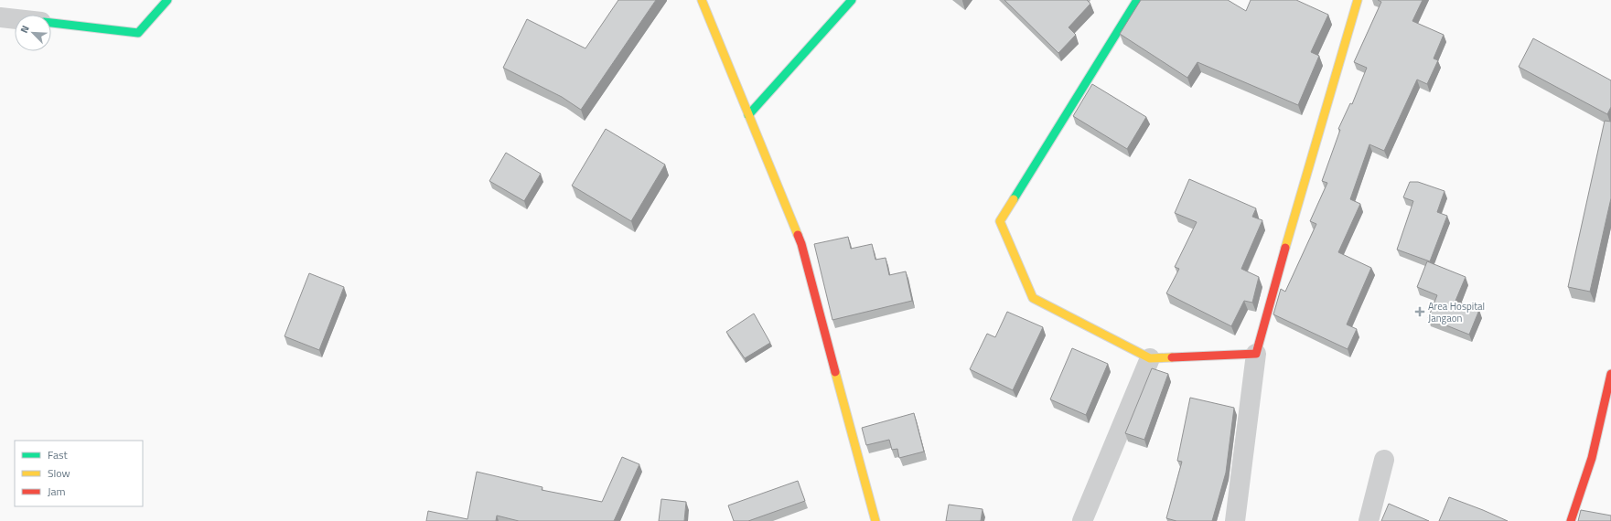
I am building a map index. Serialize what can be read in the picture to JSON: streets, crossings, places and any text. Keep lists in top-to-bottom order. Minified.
{"places":{"health":["Area Hospital Jangaon"]},"legend":["Fast","Slow","Jam"],"north":"top left"}
